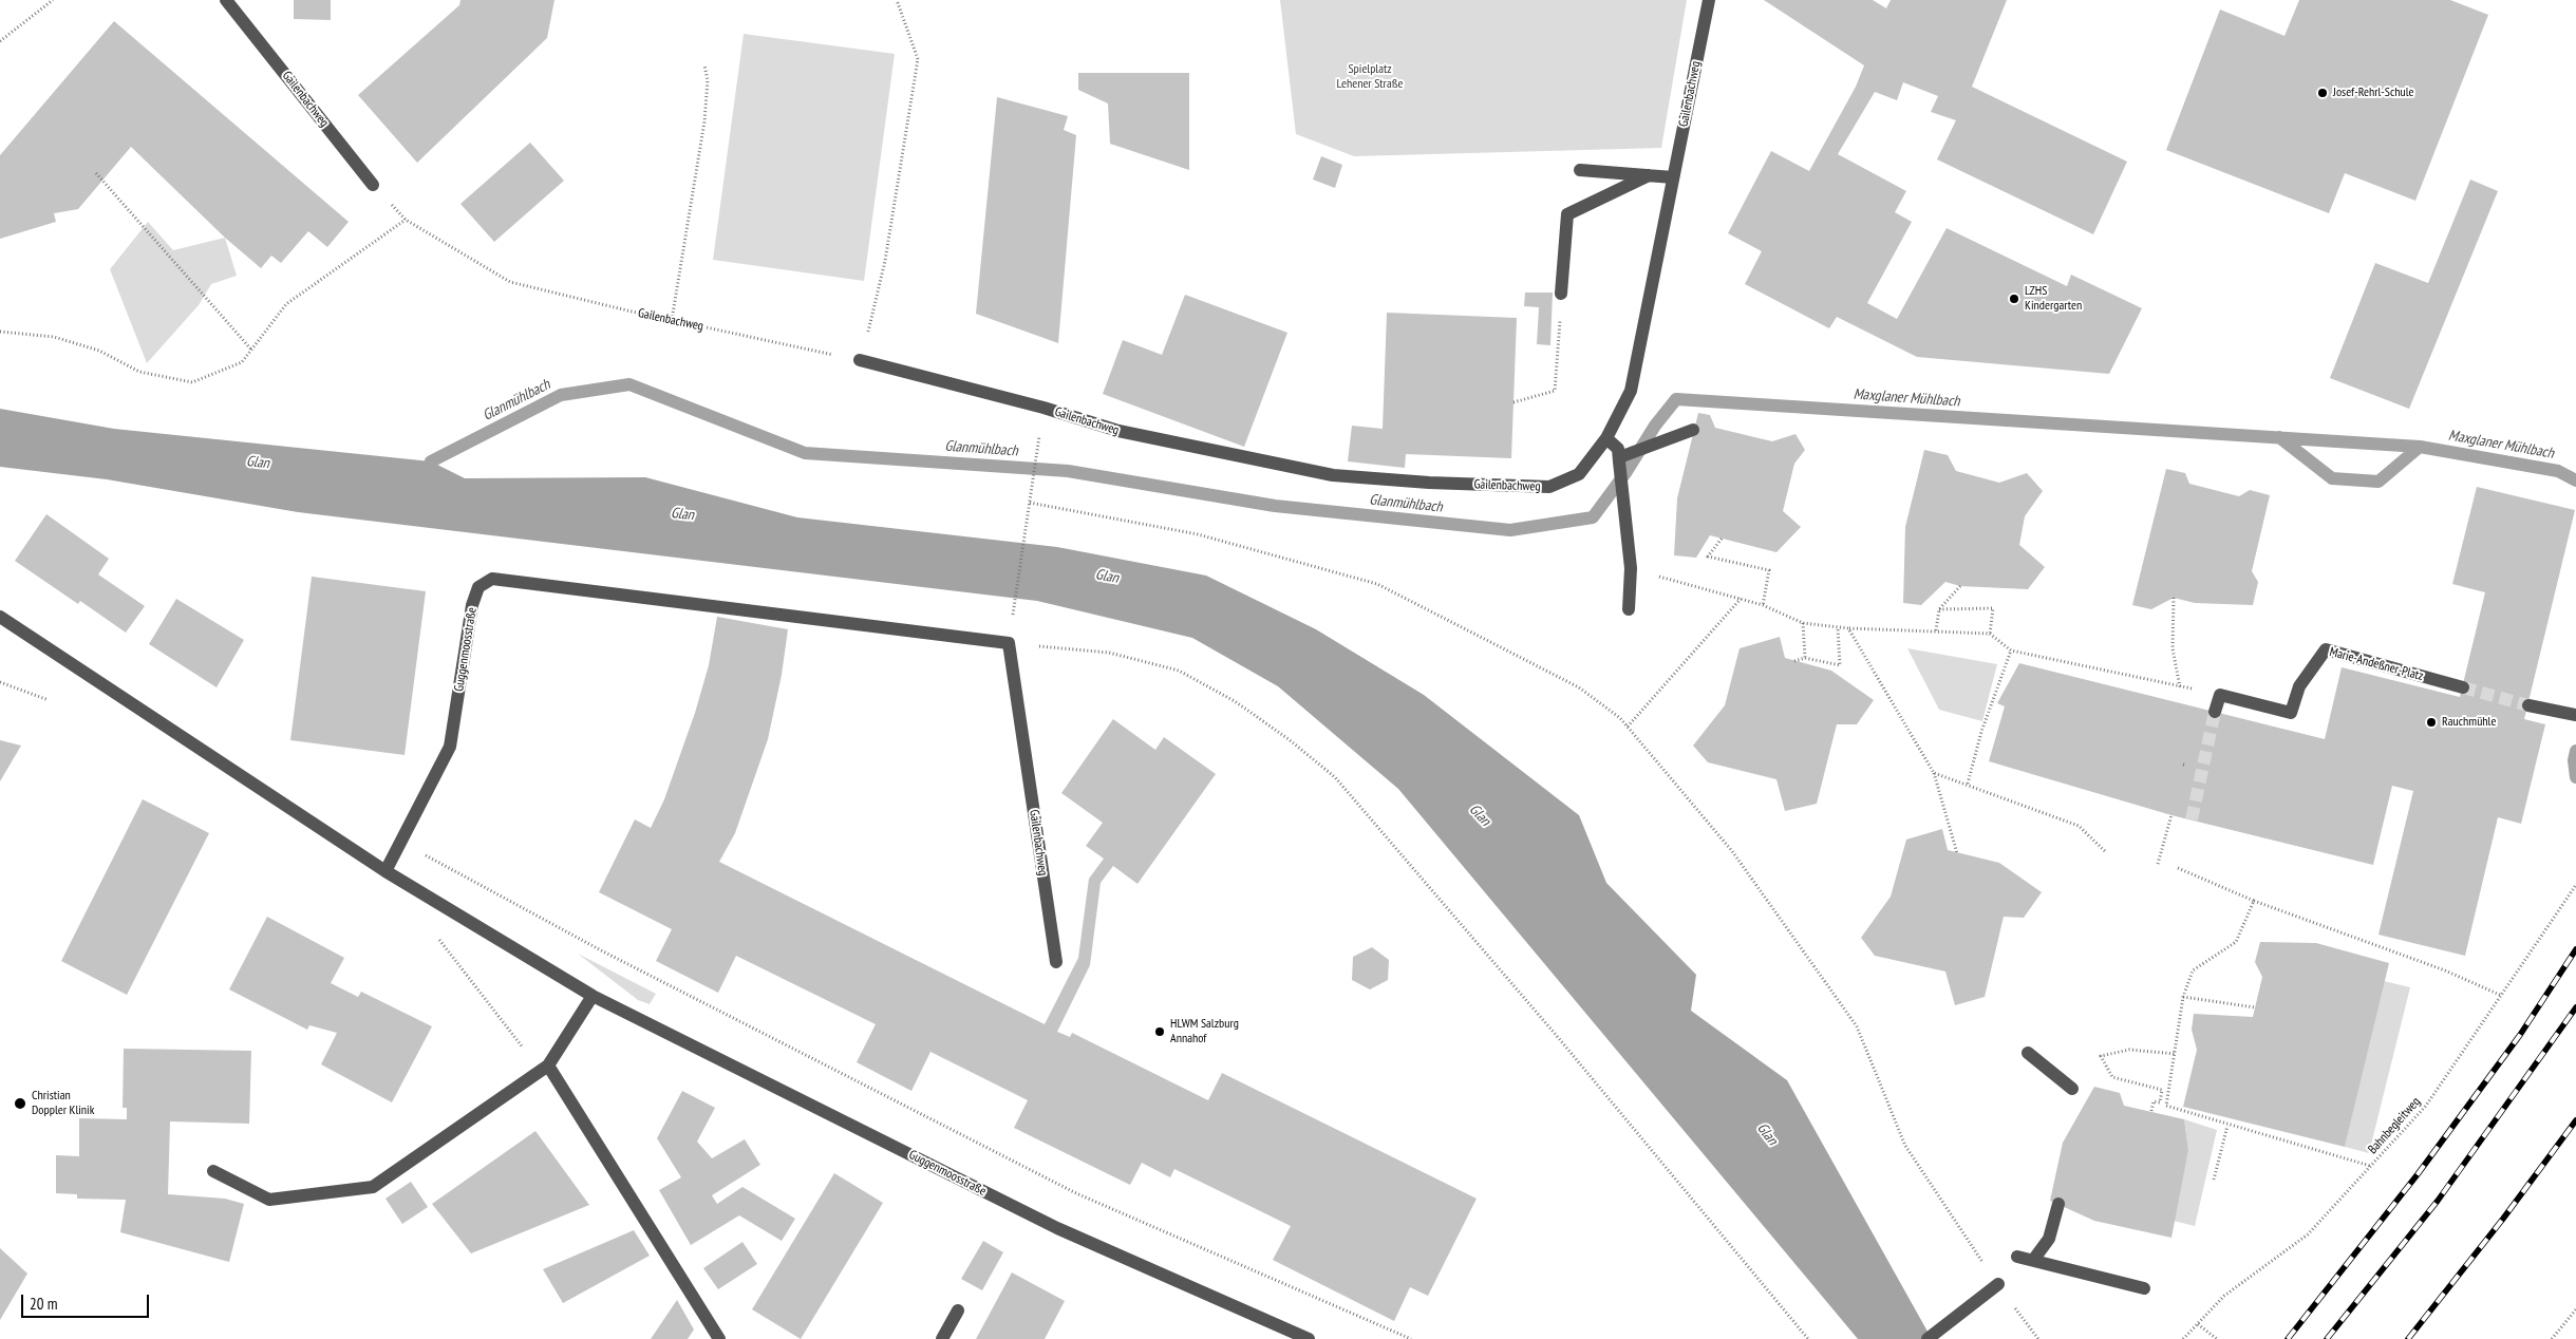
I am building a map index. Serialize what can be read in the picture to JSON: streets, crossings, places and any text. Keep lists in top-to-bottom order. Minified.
{"streets":{"street":["Gailenbachweg","Guggenmoosstraße","Marie-Andeßner-Platz"],"path":["Bahnbegleitweg"]},"crossings":[["Gailenbachweg","Guggenmoosstraße"]],"water":["Maxglaner Mühlbach","Glanmühlbach","Glan"],"parks":["Spielplatz Lehener Straße"],"places":["Josef-Rehrl-Schule","LZHS Kindergarten","Rauchmühle","HLWM Salzburg Annahof","Christian Doppler Klinik"],"scale_bar":"20 m"}
